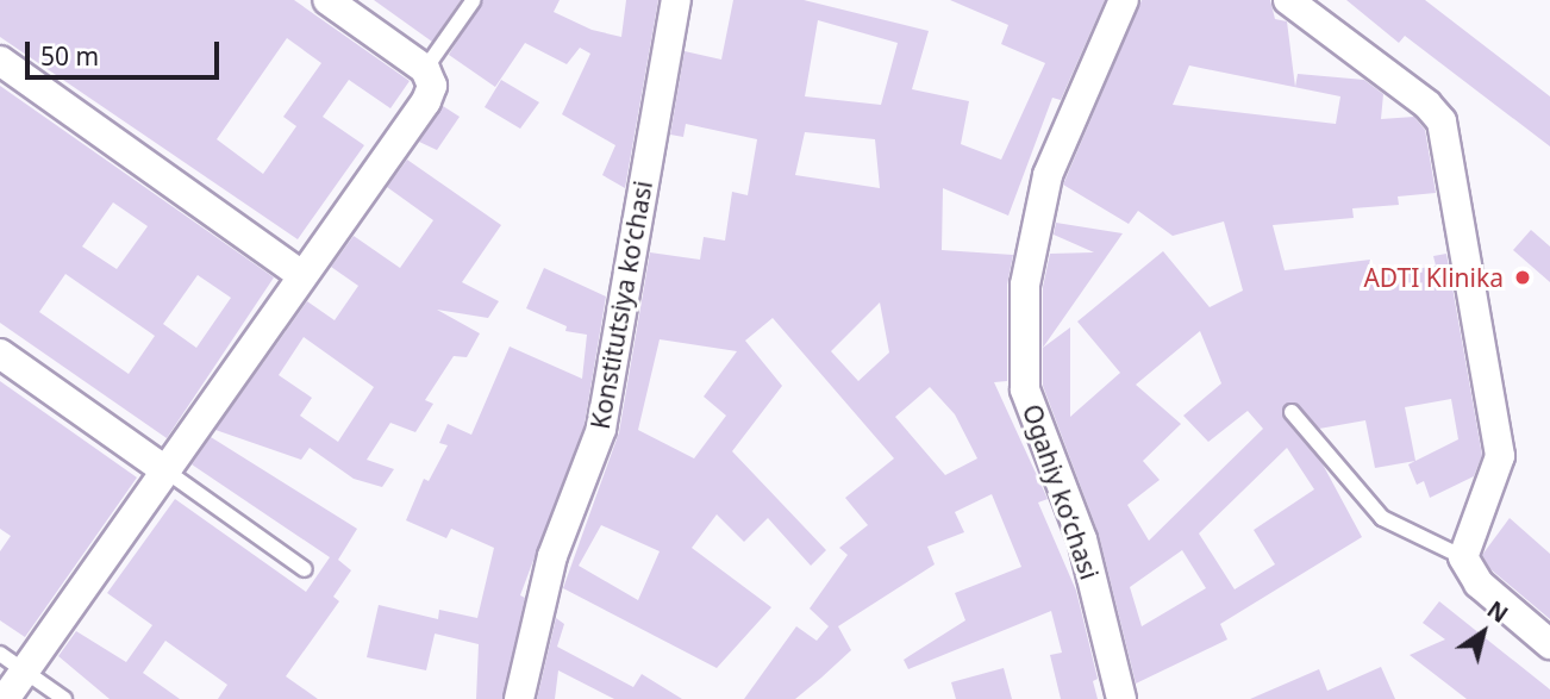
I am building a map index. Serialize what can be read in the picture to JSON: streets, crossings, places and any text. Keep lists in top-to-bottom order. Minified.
{"streets":{"street":["Konstitutsiya koʻchasi","Ogahiy koʻchasi"]},"places":["ADTI Klinika"],"scale_bar":"50 m","north":"top right"}
